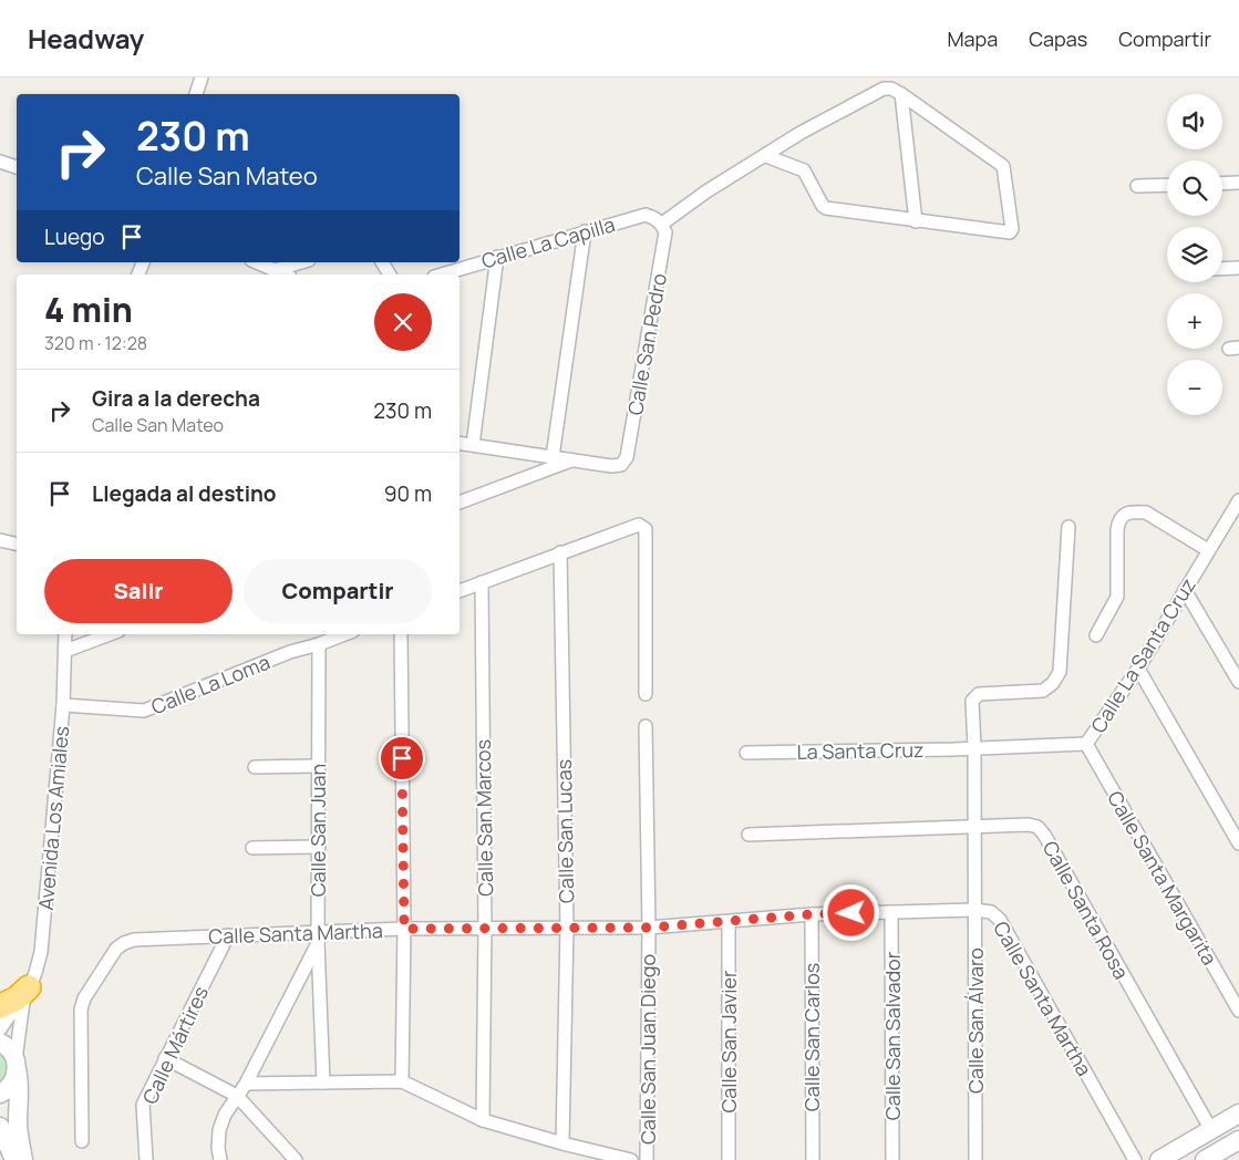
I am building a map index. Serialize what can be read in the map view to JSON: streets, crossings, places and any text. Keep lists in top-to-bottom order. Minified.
{"streets":{"street":["Calle La Capilla","Calle San Pedro","Calle La Santa Cruz","Calle La Loma","La Santa Cruz","Avenida Los Amiales","Calle San Marcos","Calle San Juan","Calle San Lucas","Calle Santa Margarita","Calle Santa Rosa","Calle Santa Martha","Calle San Álvaro","Calle San Salvador","Calle San Carlos","Calle San Javier","Calle Mártires","Calle San Juan Diego"]},"crossings":[["Calle La Capilla","Calle San Pedro"],["Calle La Santa Cruz","La Santa Cruz"],["Calle La Santa Cruz","Calle Santa Margarita"],["Calle La Santa Cruz","Calle San Álvaro"],["Calle La Loma","Avenida Los Amiales"],["Calle La Loma","Calle San Juan"],["La Santa Cruz","Calle San Álvaro"],["Calle San Marcos","Calle Santa Martha"],["Calle San Juan","Calle Santa Martha"],["Calle San Lucas","Calle Santa Martha"],["Calle Santa Rosa","Calle San Álvaro"],["Calle Santa Martha","Calle San Álvaro"],["Calle Santa Martha","Calle San Salvador"],["Calle Santa Martha","Calle San Carlos"],["Calle Santa Martha","Calle San Javier"],["Calle Santa Martha","Calle Mártires"],["Calle Santa Martha","Calle San Juan Diego"]],"page":{"header":"Headway","nav":["Mapa","Capas","Compartir"],"map_buttons":["+","−"],"turn":["230 m","Calle San Mateo"],"then":"Luego","heading":["4 min","320 m · 12:28"],"list":[{"name":"Gira a la derecha","note":"Calle San Mateo","value":"230 m"},{"name":"Llegada al destino","value":"90 m"}],"buttons":["Salir","Compartir"]}}
